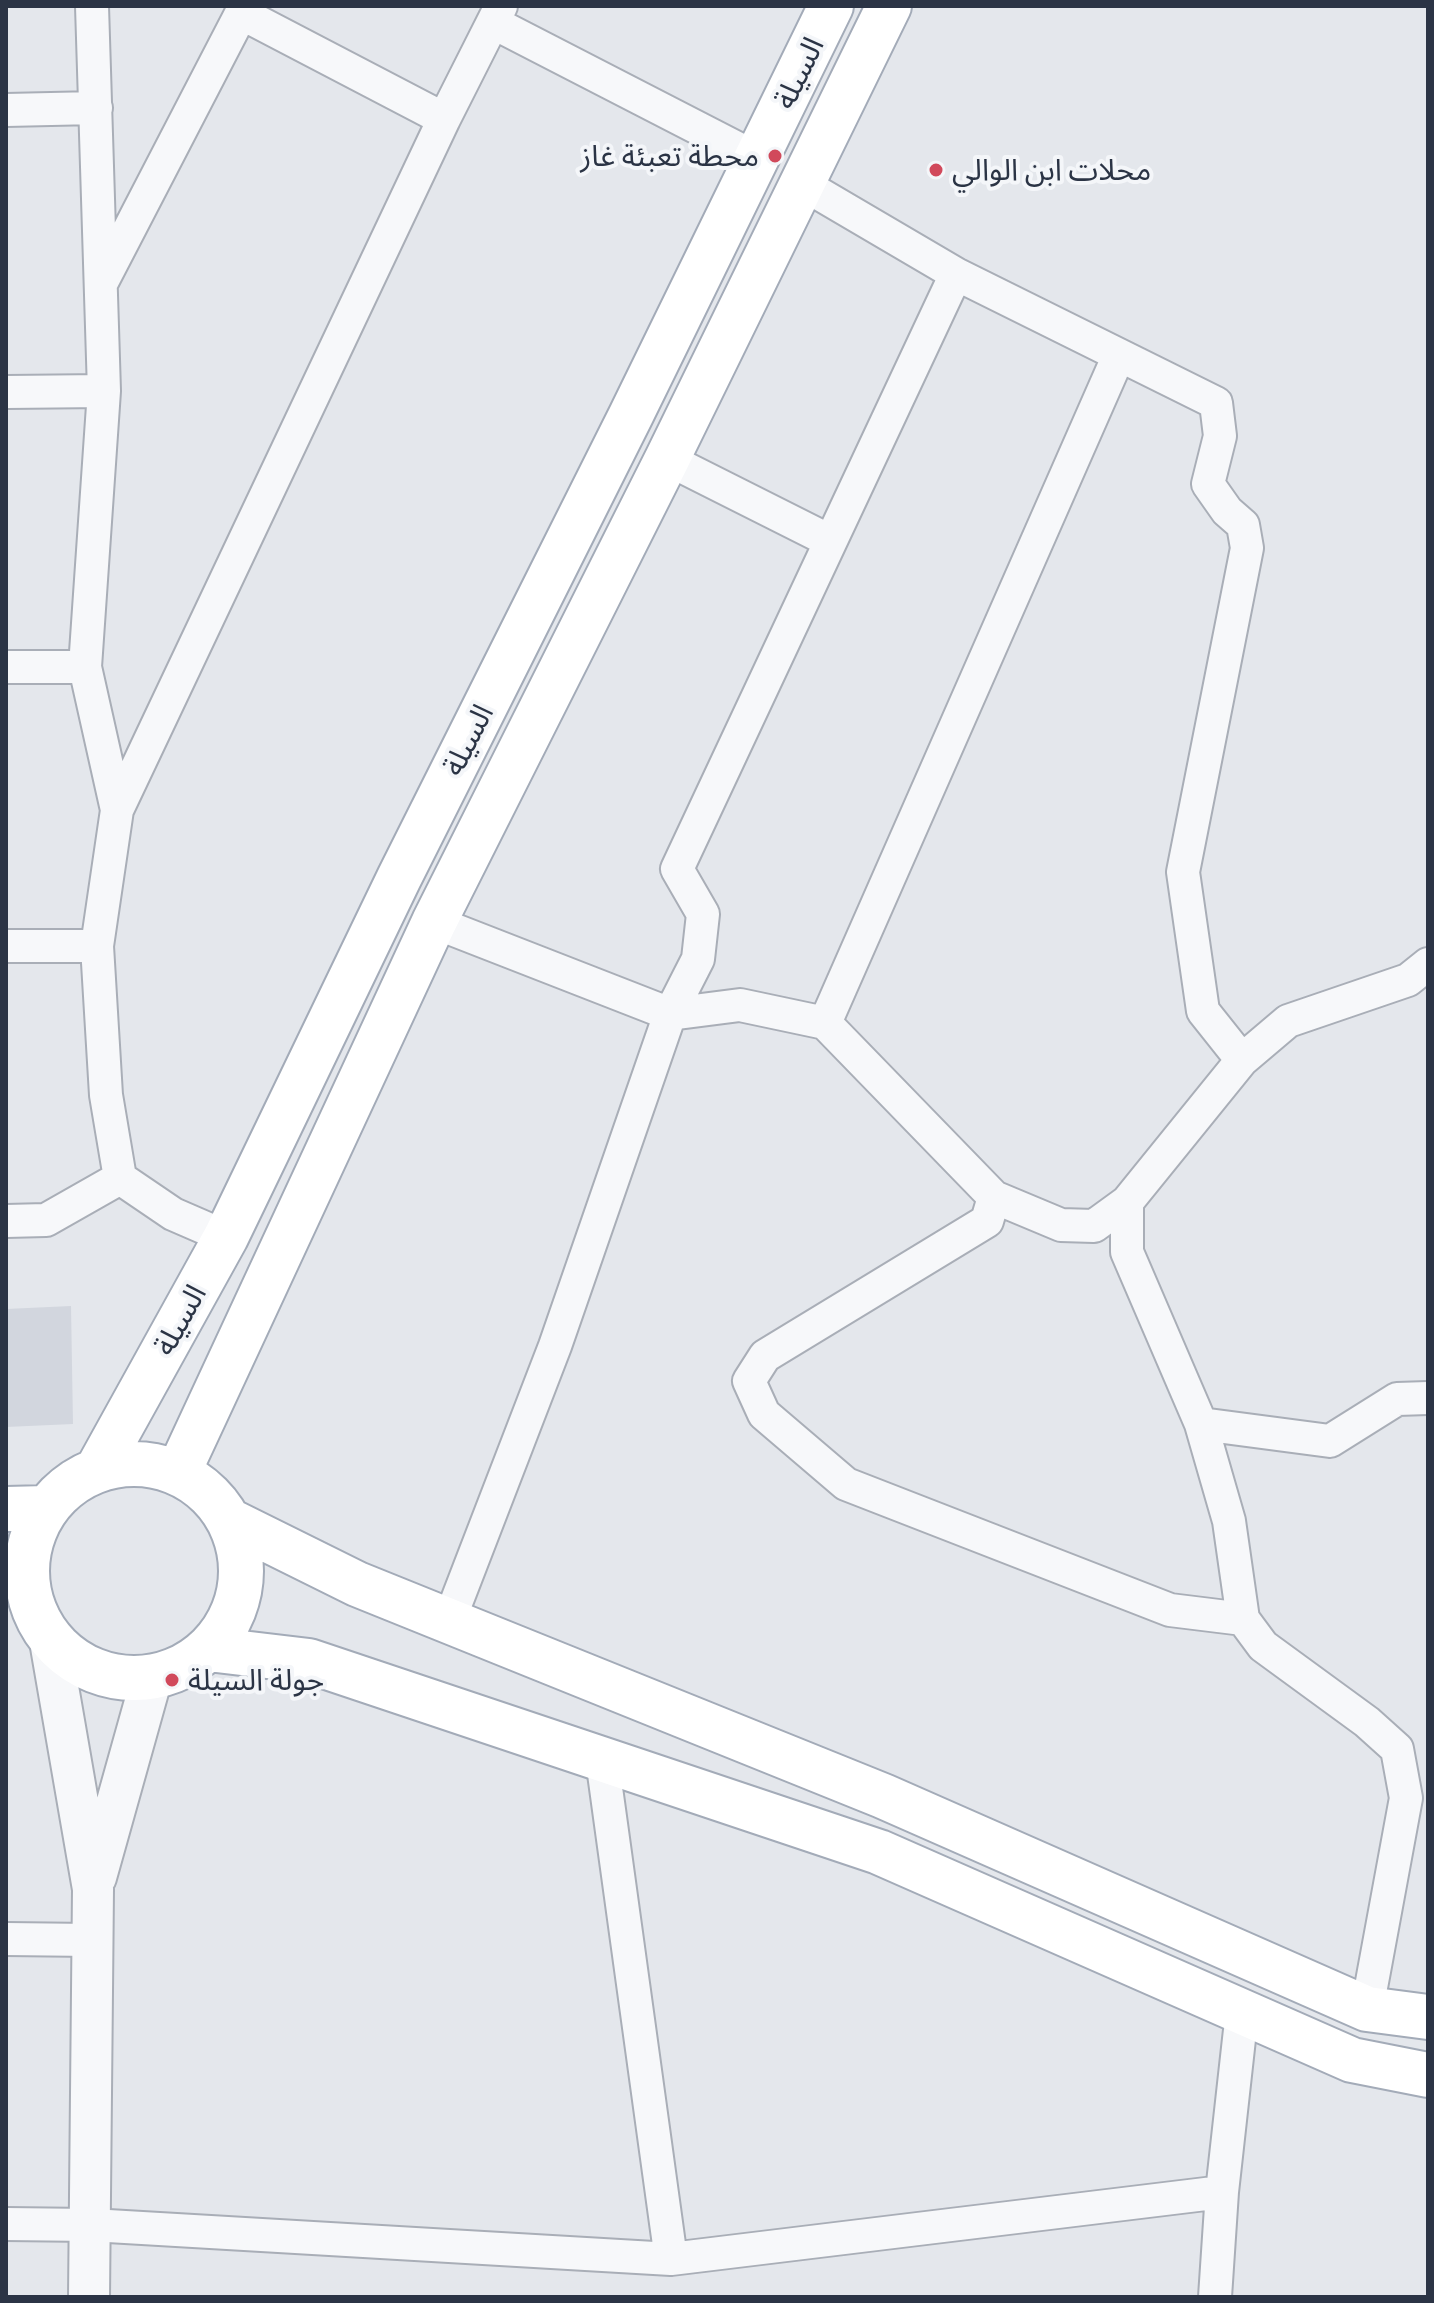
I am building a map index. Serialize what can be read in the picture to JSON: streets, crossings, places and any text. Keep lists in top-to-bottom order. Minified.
{"streets":{"main road":["السيلة"]},"places":["محطة تعبئة غاز","محلات ابن الوالي","جولة السيلة"]}
